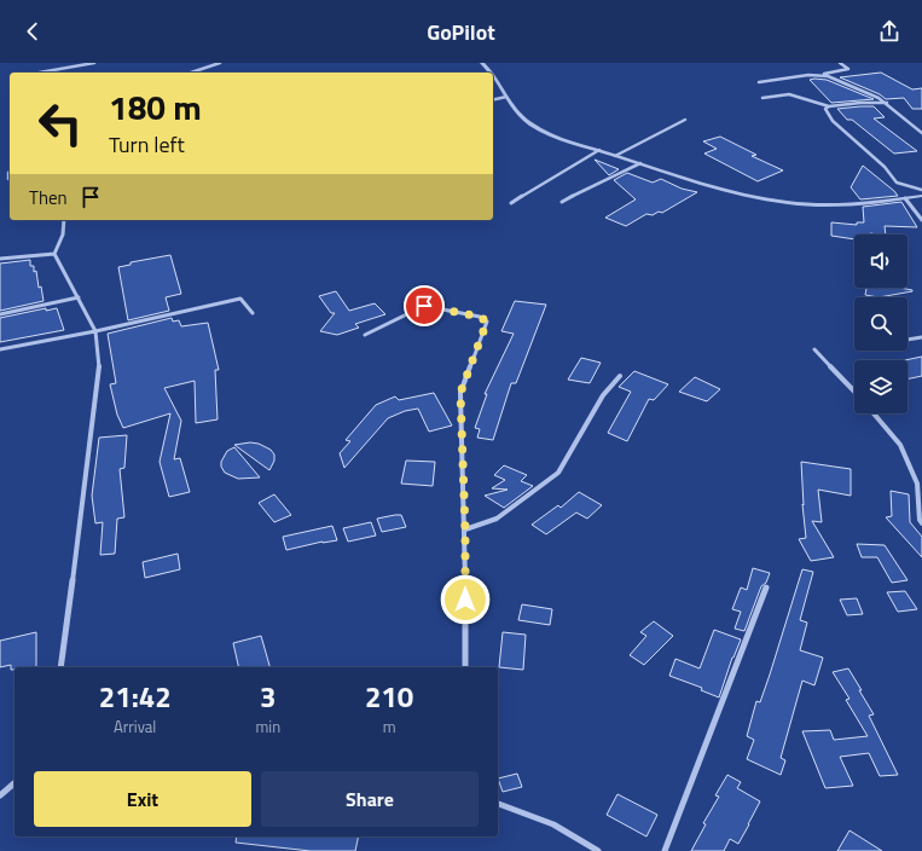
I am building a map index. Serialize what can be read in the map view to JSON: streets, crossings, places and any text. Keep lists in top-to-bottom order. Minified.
{"page":{"header":"GoPilot","turn":["180 m","Turn left"],"then":"Then","eta":["21:42","Arrival","3","min","210","m"],"buttons":["Exit","Share"]}}
